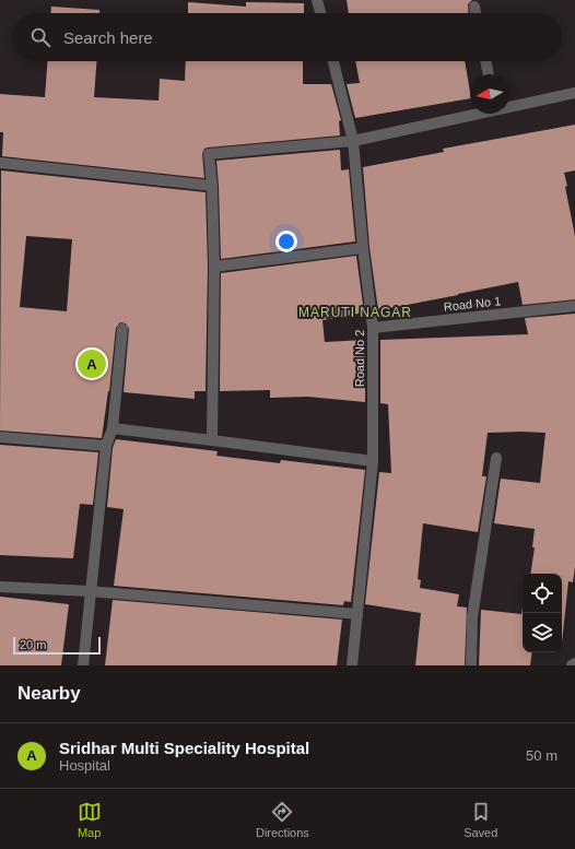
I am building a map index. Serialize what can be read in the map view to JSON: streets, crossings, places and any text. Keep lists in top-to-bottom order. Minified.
{"streets":{"street":["Road No 1","Road No 2"]},"crossings":[["Road No 1","Road No 2"]],"districts":["MARUTI NAGAR"],"scale_bar":"20 m","north":"left","page":{"search":"Search here","pins":"A","scale":"20 m","heading":"Nearby","list":[{"mark":"A","name":"Sridhar Multi Speciality Hospital","note":"Hospital","value":"50 m"}],"nav":["Map","Directions","Saved"]}}
